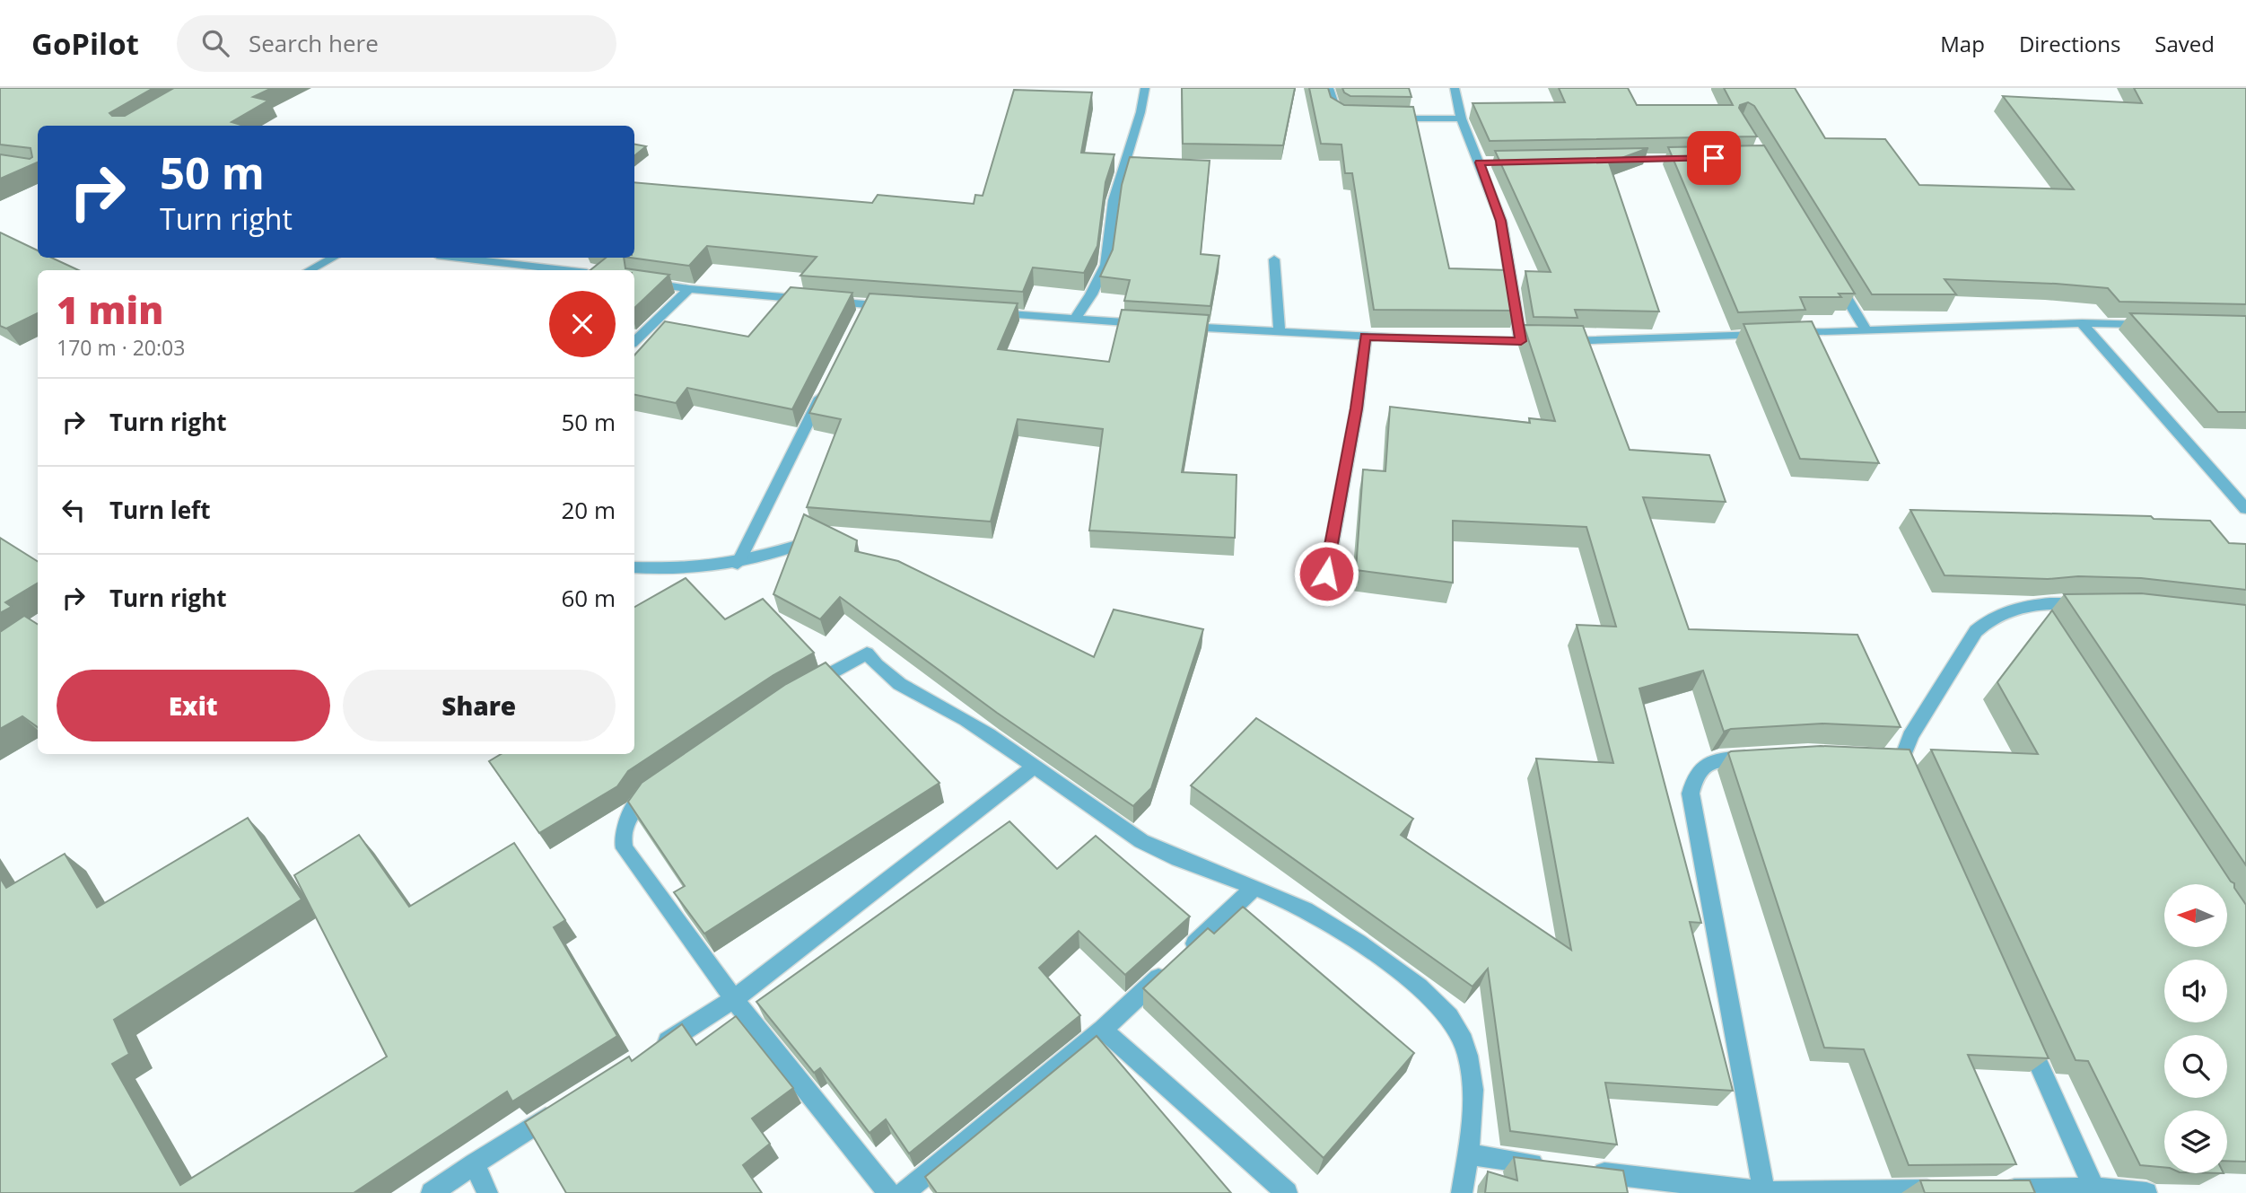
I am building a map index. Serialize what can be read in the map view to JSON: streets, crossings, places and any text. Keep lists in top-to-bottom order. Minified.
{"north":"left","page":{"header":"GoPilot","search":"Search here","nav":["Map","Directions","Saved"],"turn":["50 m","Turn right"],"heading":["1 min","170 m · 20:03"],"list":[{"name":"Turn right","value":"50 m"},{"name":"Turn left","value":"20 m"},{"name":"Turn right","value":"60 m"}],"buttons":["Exit","Share"]}}
